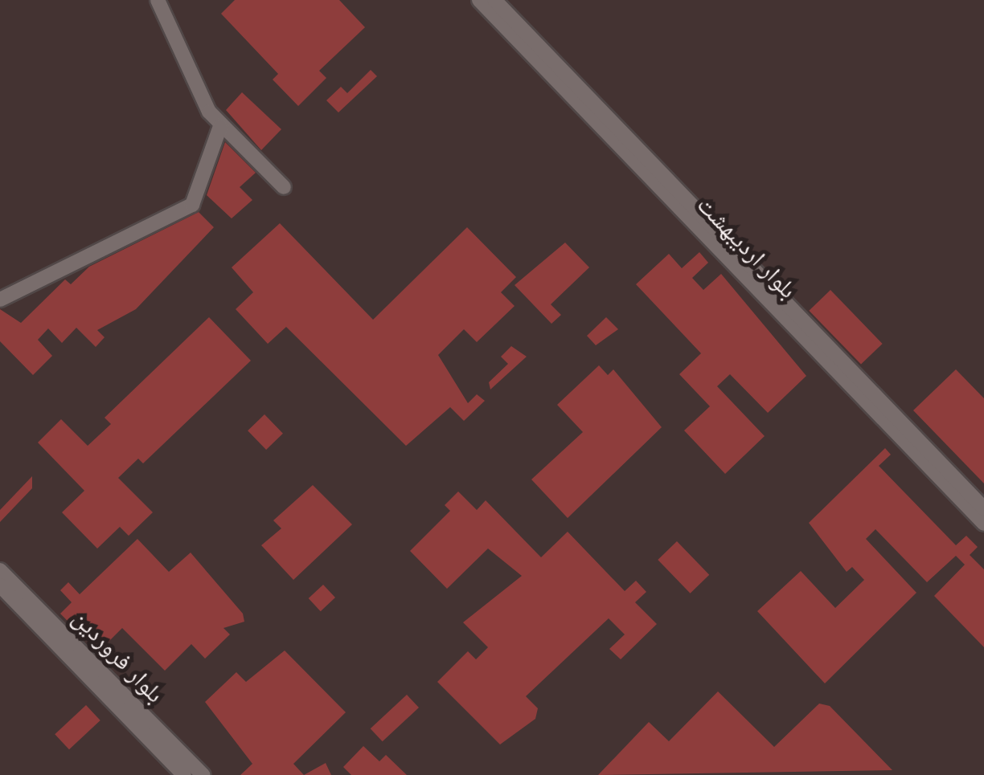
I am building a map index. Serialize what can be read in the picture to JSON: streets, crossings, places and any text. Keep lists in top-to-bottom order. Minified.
{"streets":{"street":["بلوار اردیبهشت","بلوار فروردین"]}}
